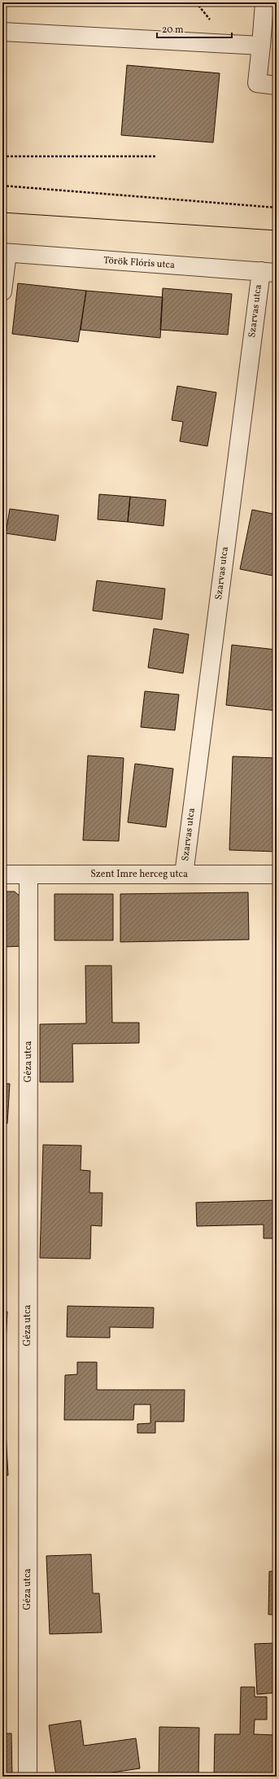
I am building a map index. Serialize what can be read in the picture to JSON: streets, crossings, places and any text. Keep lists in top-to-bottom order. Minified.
{"streets":{"street":["Török Flóris utca","Szarvas utca","Szent Imre herceg utca","Géza utca"]},"crossings":[["Török Flóris utca","Szarvas utca"],["Szarvas utca","Szent Imre herceg utca"],["Szent Imre herceg utca","Géza utca"]],"scale_bar":"20 m"}
